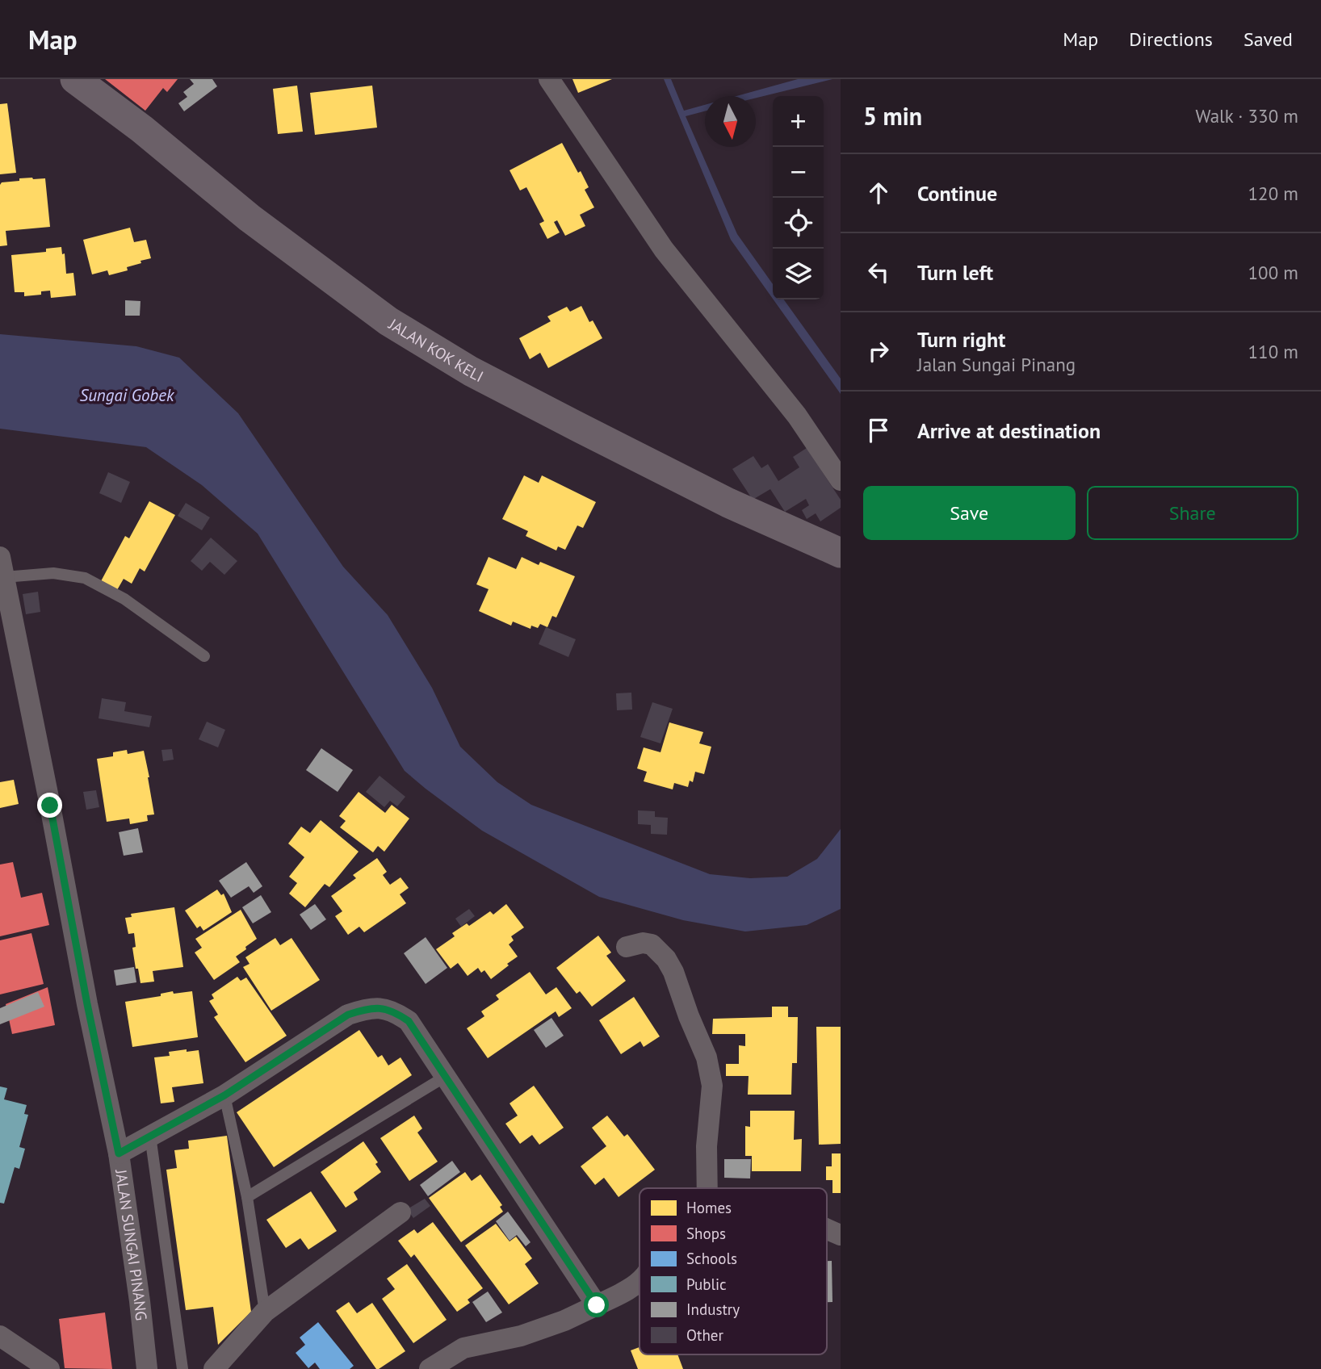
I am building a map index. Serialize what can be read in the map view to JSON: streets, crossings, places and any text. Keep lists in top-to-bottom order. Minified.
{"streets":{"street":["JALAN KOK KELI","JALAN SUNGAI PINANG"]},"water":["Sungai Gobek"],"legend":["Homes","Shops","Schools","Public","Industry","Other"],"north":"bottom","page":{"header":"Map","nav":["Map","Directions","Saved"],"heading":["5 min","Walk · 330 m"],"map_buttons":["+","−"],"list":[["Continue","120 m"],["Turn left","100 m"],["Turn right","Jalan Sungai Pinang","110 m"],"Arrive at destination"],"buttons":["Save","Share"]}}
